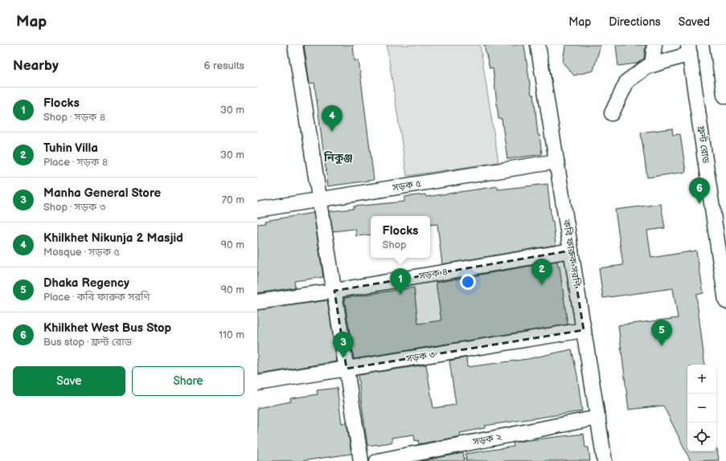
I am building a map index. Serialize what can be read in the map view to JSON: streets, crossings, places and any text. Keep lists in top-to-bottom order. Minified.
{"streets":{"street":["ফ্রন্ট রোড","সড়ক ৫","কবি ফারুক সরণি","সড়ক ৪","সড়ক ৩","সড়ক ২"]},"crossings":[["সড়ক ৫","কবি ফারুক সরণি"],["কবি ফারুক সরণি","সড়ক ৪"],["কবি ফারুক সরণি","সড়ক ৩"],["কবি ফারুক সরণি","সড়ক ২"]],"districts":["নিকুঞ্জ"],"page":{"header":"Map","nav":["Map","Directions","Saved"],"heading":["Nearby","6 results"],"list":[{"mark":"1","name":"Flocks","note":"Shop · সড়ক ৪","value":"30 m"},{"mark":"2","name":"Tuhin Villa","note":"Place · সড়ক ৪","value":"30 m"},{"mark":"3","name":"Manha General Store","note":"Shop · সড়ক ৩","value":"70 m"},{"mark":"4","name":"Khilkhet Nikunja 2 Masjid","note":"Mosque · সড়ক ৫","value":"90 m"},{"mark":"5","name":"Dhaka Regency","note":"Place · কবি ফারুক সরণি","value":"90 m"},{"mark":"6","name":"Khilkhet West Bus Stop","note":"Bus stop · ফ্রন্ট রোড","value":"110 m"}],"pins":["4","6","2","1","5","3"],"popup":["Flocks","Shop"],"buttons":["Save","Share"],"map_buttons":["+","−"]}}
